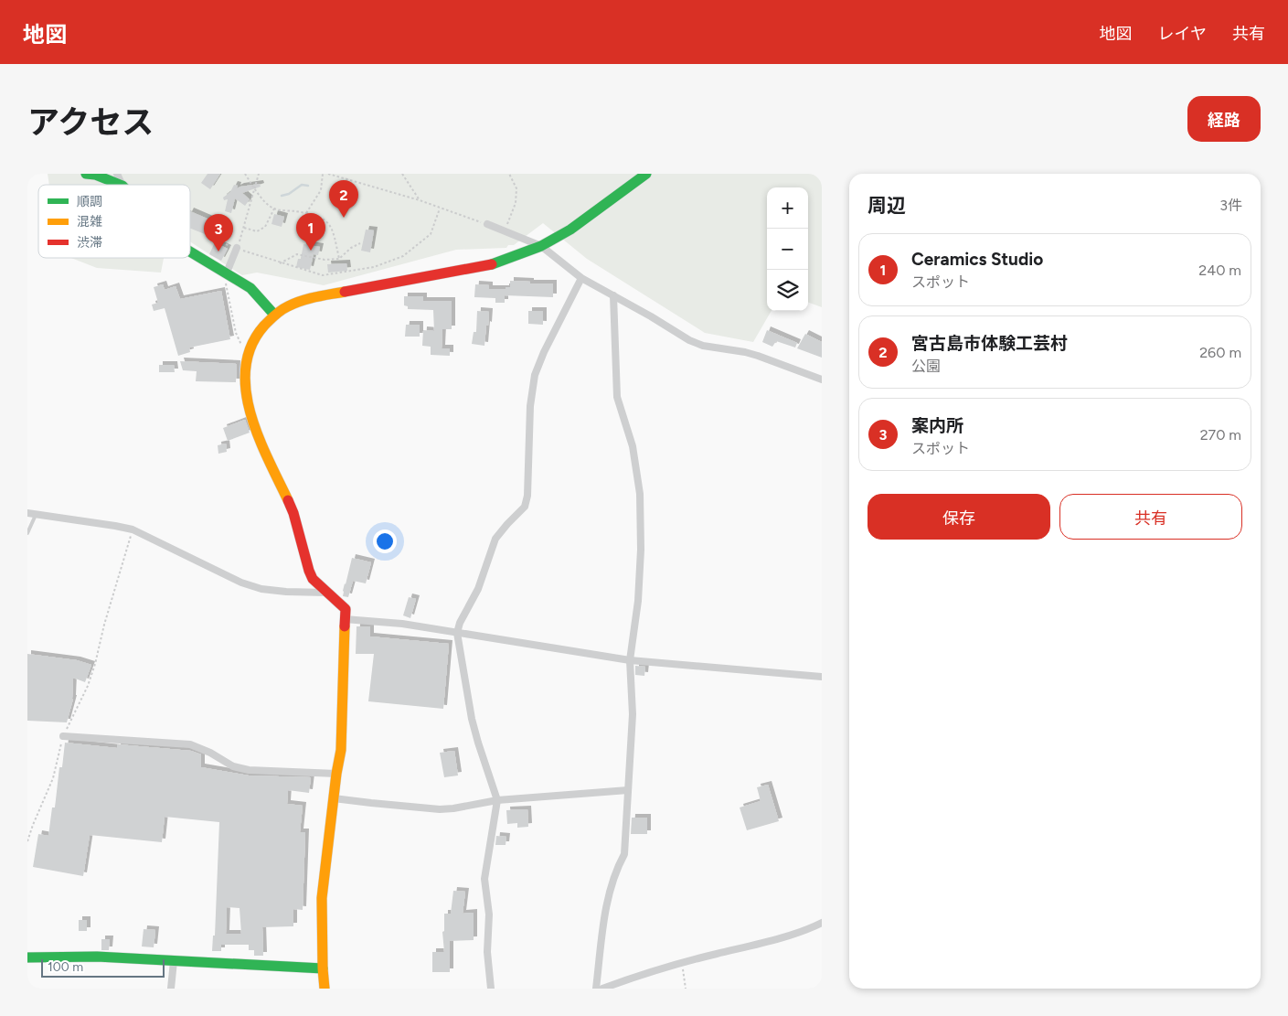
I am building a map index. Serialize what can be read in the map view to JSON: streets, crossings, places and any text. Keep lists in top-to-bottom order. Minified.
{"legend":["順調","混雑","渋滞"],"scale_bar":"100 m","page":{"header":"地図","nav":["地図","レイヤ","共有"],"title":"アクセス","buttons":["経路",["保存","共有"]],"heading":["周辺","3件"],"pins":["2","1","3"],"map_buttons":["+","−"],"list":[{"mark":"1","name":"Ceramics Studio","note":"スポット","value":"240 m"},{"mark":"2","name":"宮古島市体験工芸村","note":"公園","value":"260 m"},{"mark":"3","name":"案内所","note":"スポット","value":"270 m"}],"scale":"100 m"}}
